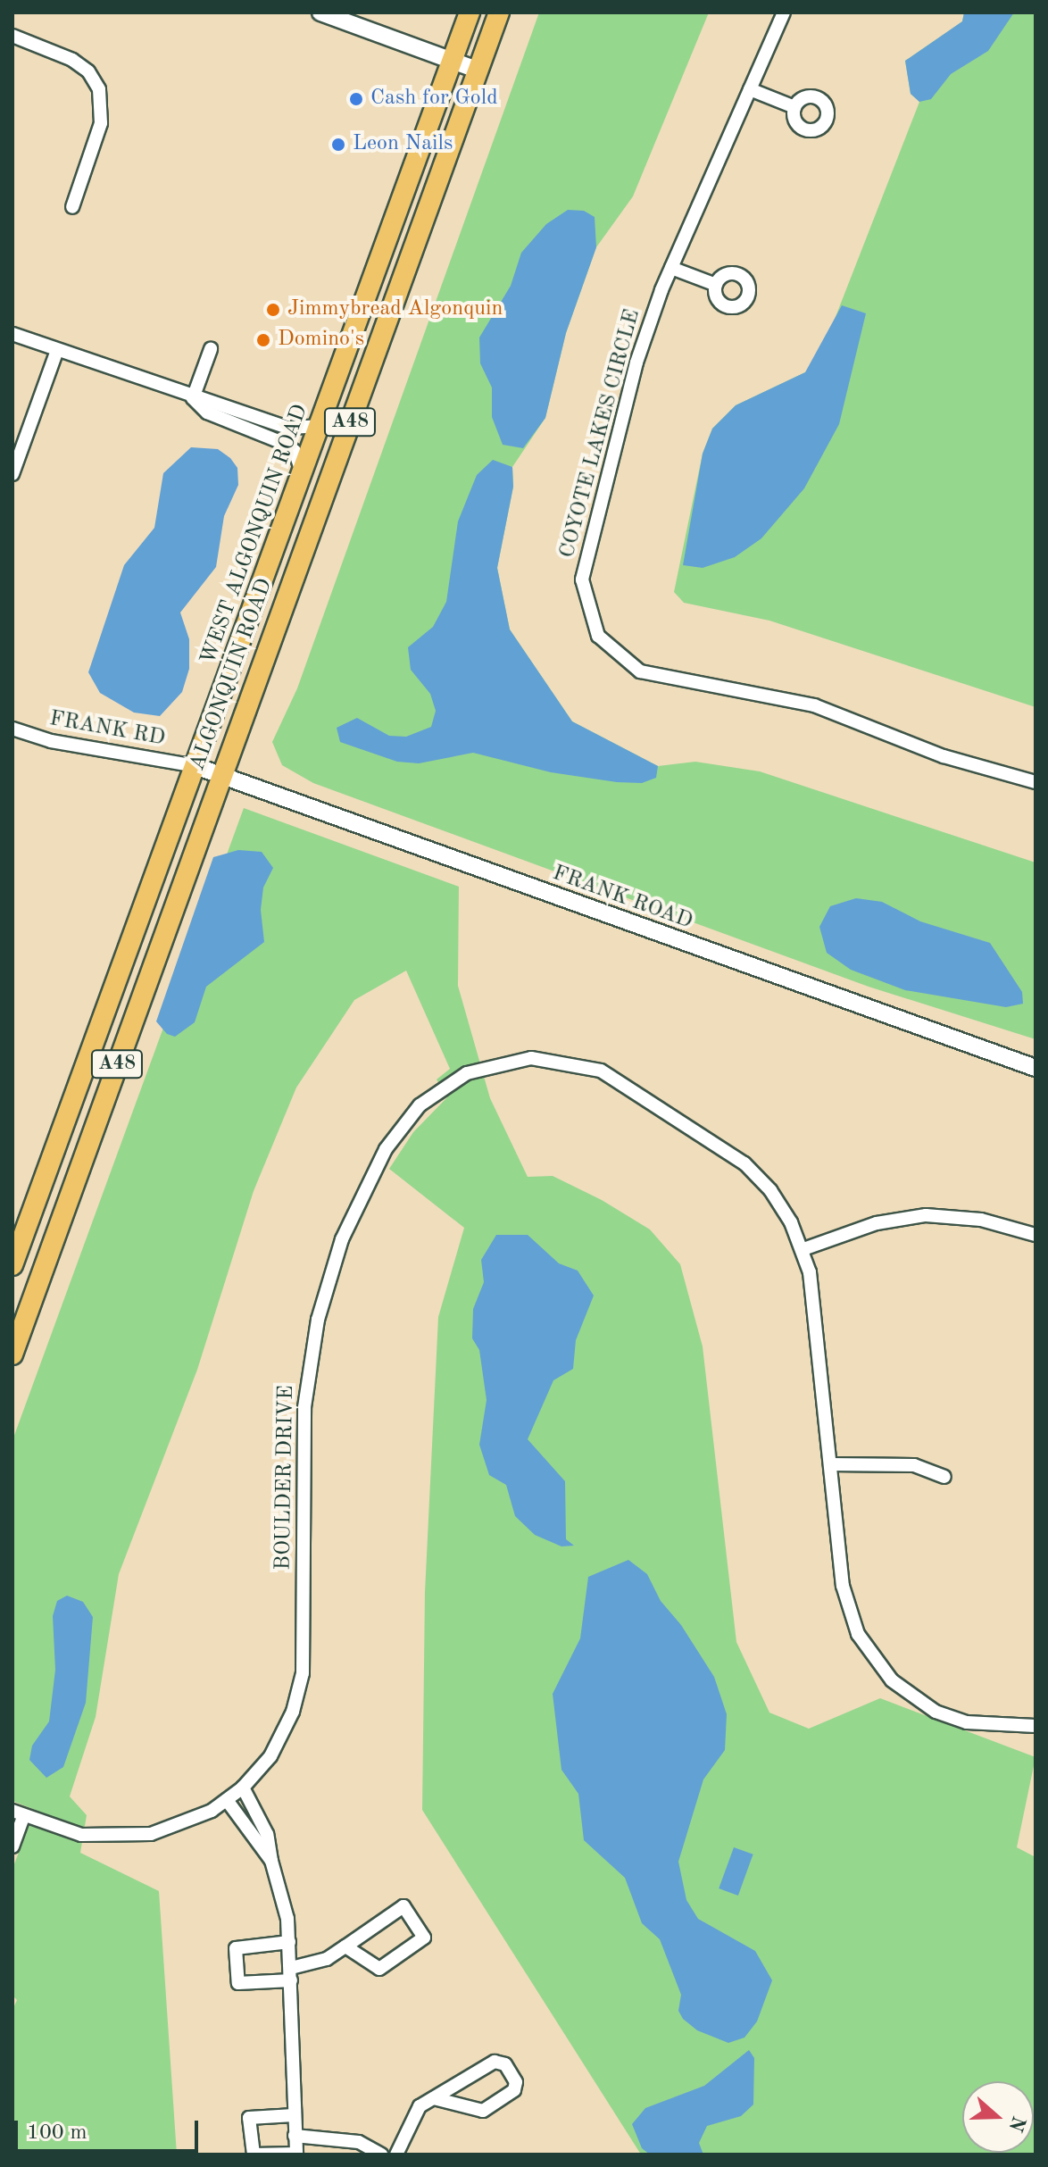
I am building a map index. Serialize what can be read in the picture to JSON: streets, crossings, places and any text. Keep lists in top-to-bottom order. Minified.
{"streets":{"main road":["A48","WEST ALGONQUIN ROAD","ALGONQUIN ROAD"],"street":["COYOTE LAKES CIRCLE","FRANK RD","FRANK ROAD","BOULDER DRIVE"]},"crossings":[["A48","WEST ALGONQUIN ROAD"],["WEST ALGONQUIN ROAD","FRANK RD"],["WEST ALGONQUIN ROAD","FRANK ROAD"],["ALGONQUIN ROAD","FRANK ROAD"],["FRANK RD","FRANK ROAD"]],"places":["Cash for Gold","Leon Nails","Jimmybread Algonquin","Domino's"],"scale_bar":"100 m","north":"right"}
